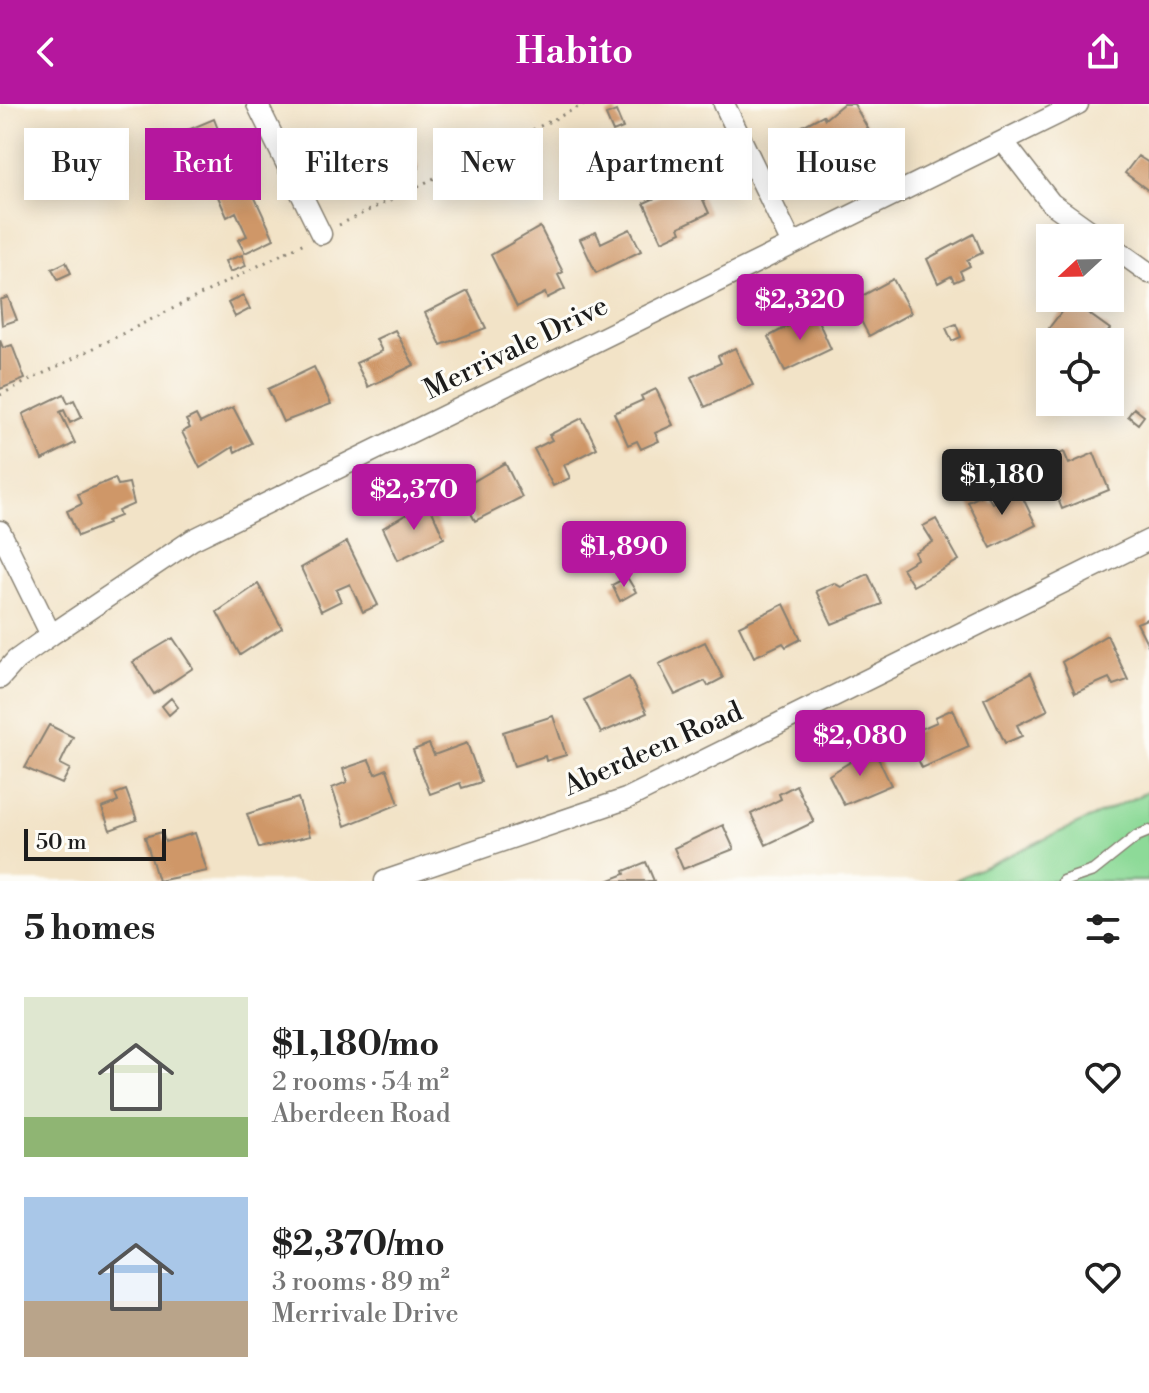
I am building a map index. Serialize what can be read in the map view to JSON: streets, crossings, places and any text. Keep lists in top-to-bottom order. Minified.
{"streets":{"street":["Merrivale Drive","Aberdeen Road"]},"scale_bar":"50 m","north":"left","page":{"header":"Habito","chip":["Buy","Rent","Filters","New","Apartment","House"],"price":["$2,320","$1,180","$2,370","$1,890","$2,080"],"scale":"50 m","heading":"5 homes","list":[{"name":"$1,180/mo","note":"2 rooms · 54 m² · Aberdeen Road"},{"name":"$2,370/mo","note":"3 rooms · 89 m² · Merrivale Drive"}]}}
